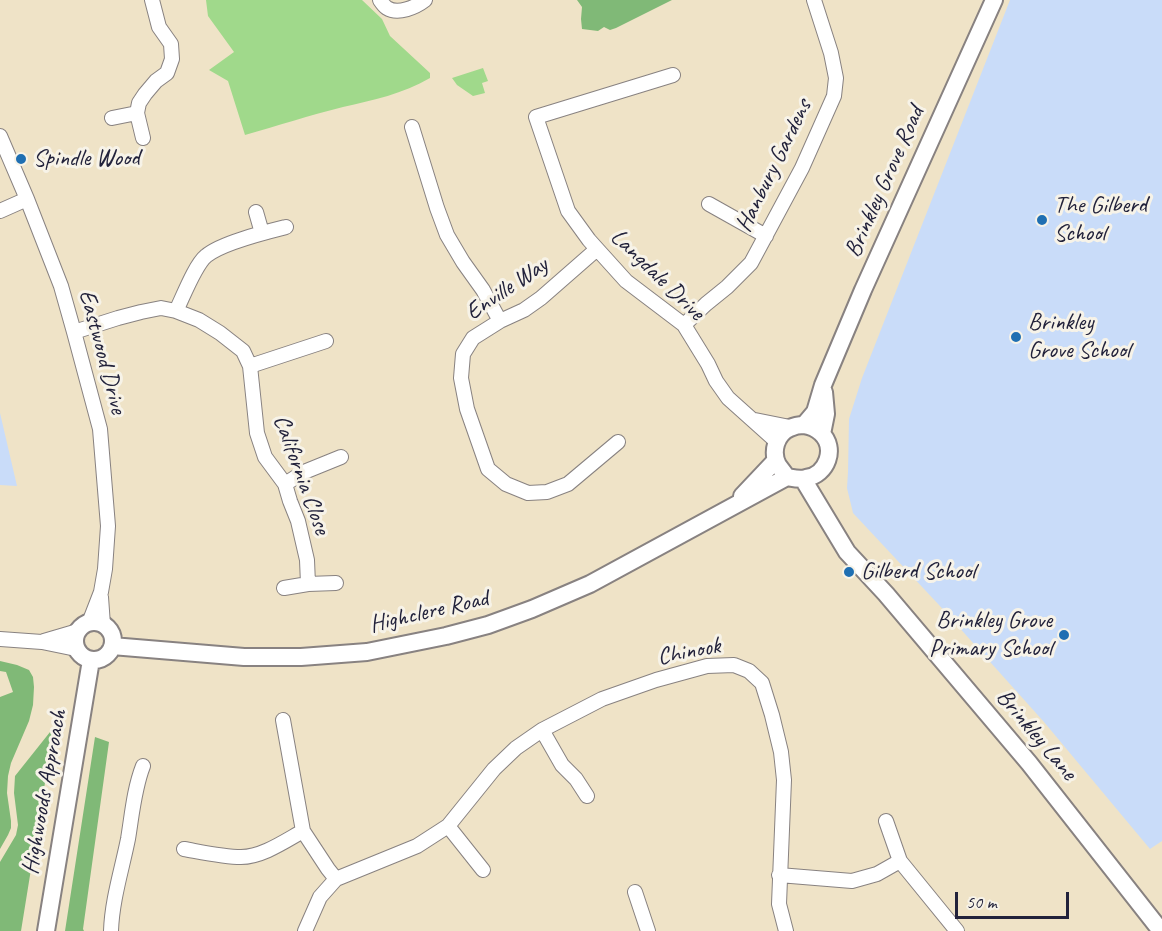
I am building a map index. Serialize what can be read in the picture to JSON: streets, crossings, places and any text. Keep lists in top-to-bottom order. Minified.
{"streets":{"street":["Hanbury Gardens","Brinkley Grove Road","Langdale Drive","Enville Way","Eastwood Drive","California Close","Highclere Road","Chinook","Brinkley Lane","Highwoods Approach"]},"crossings":[["Hanbury Gardens","Langdale Drive"],["Brinkley Grove Road","Langdale Drive"],["Brinkley Grove Road","Highclere Road"],["Brinkley Grove Road","Brinkley Lane"],["Langdale Drive","Enville Way"],["Langdale Drive","Highclere Road"],["Langdale Drive","Brinkley Lane"],["Eastwood Drive","Highclere Road"],["Eastwood Drive","Highwoods Approach"],["Highclere Road","Brinkley Lane"],["Highclere Road","Highwoods Approach"]],"places":["Spindle Wood","The Gilberd School","Brinkley Grove School","Gilberd School","Brinkley Grove Primary School"],"scale_bar":"50 m"}
